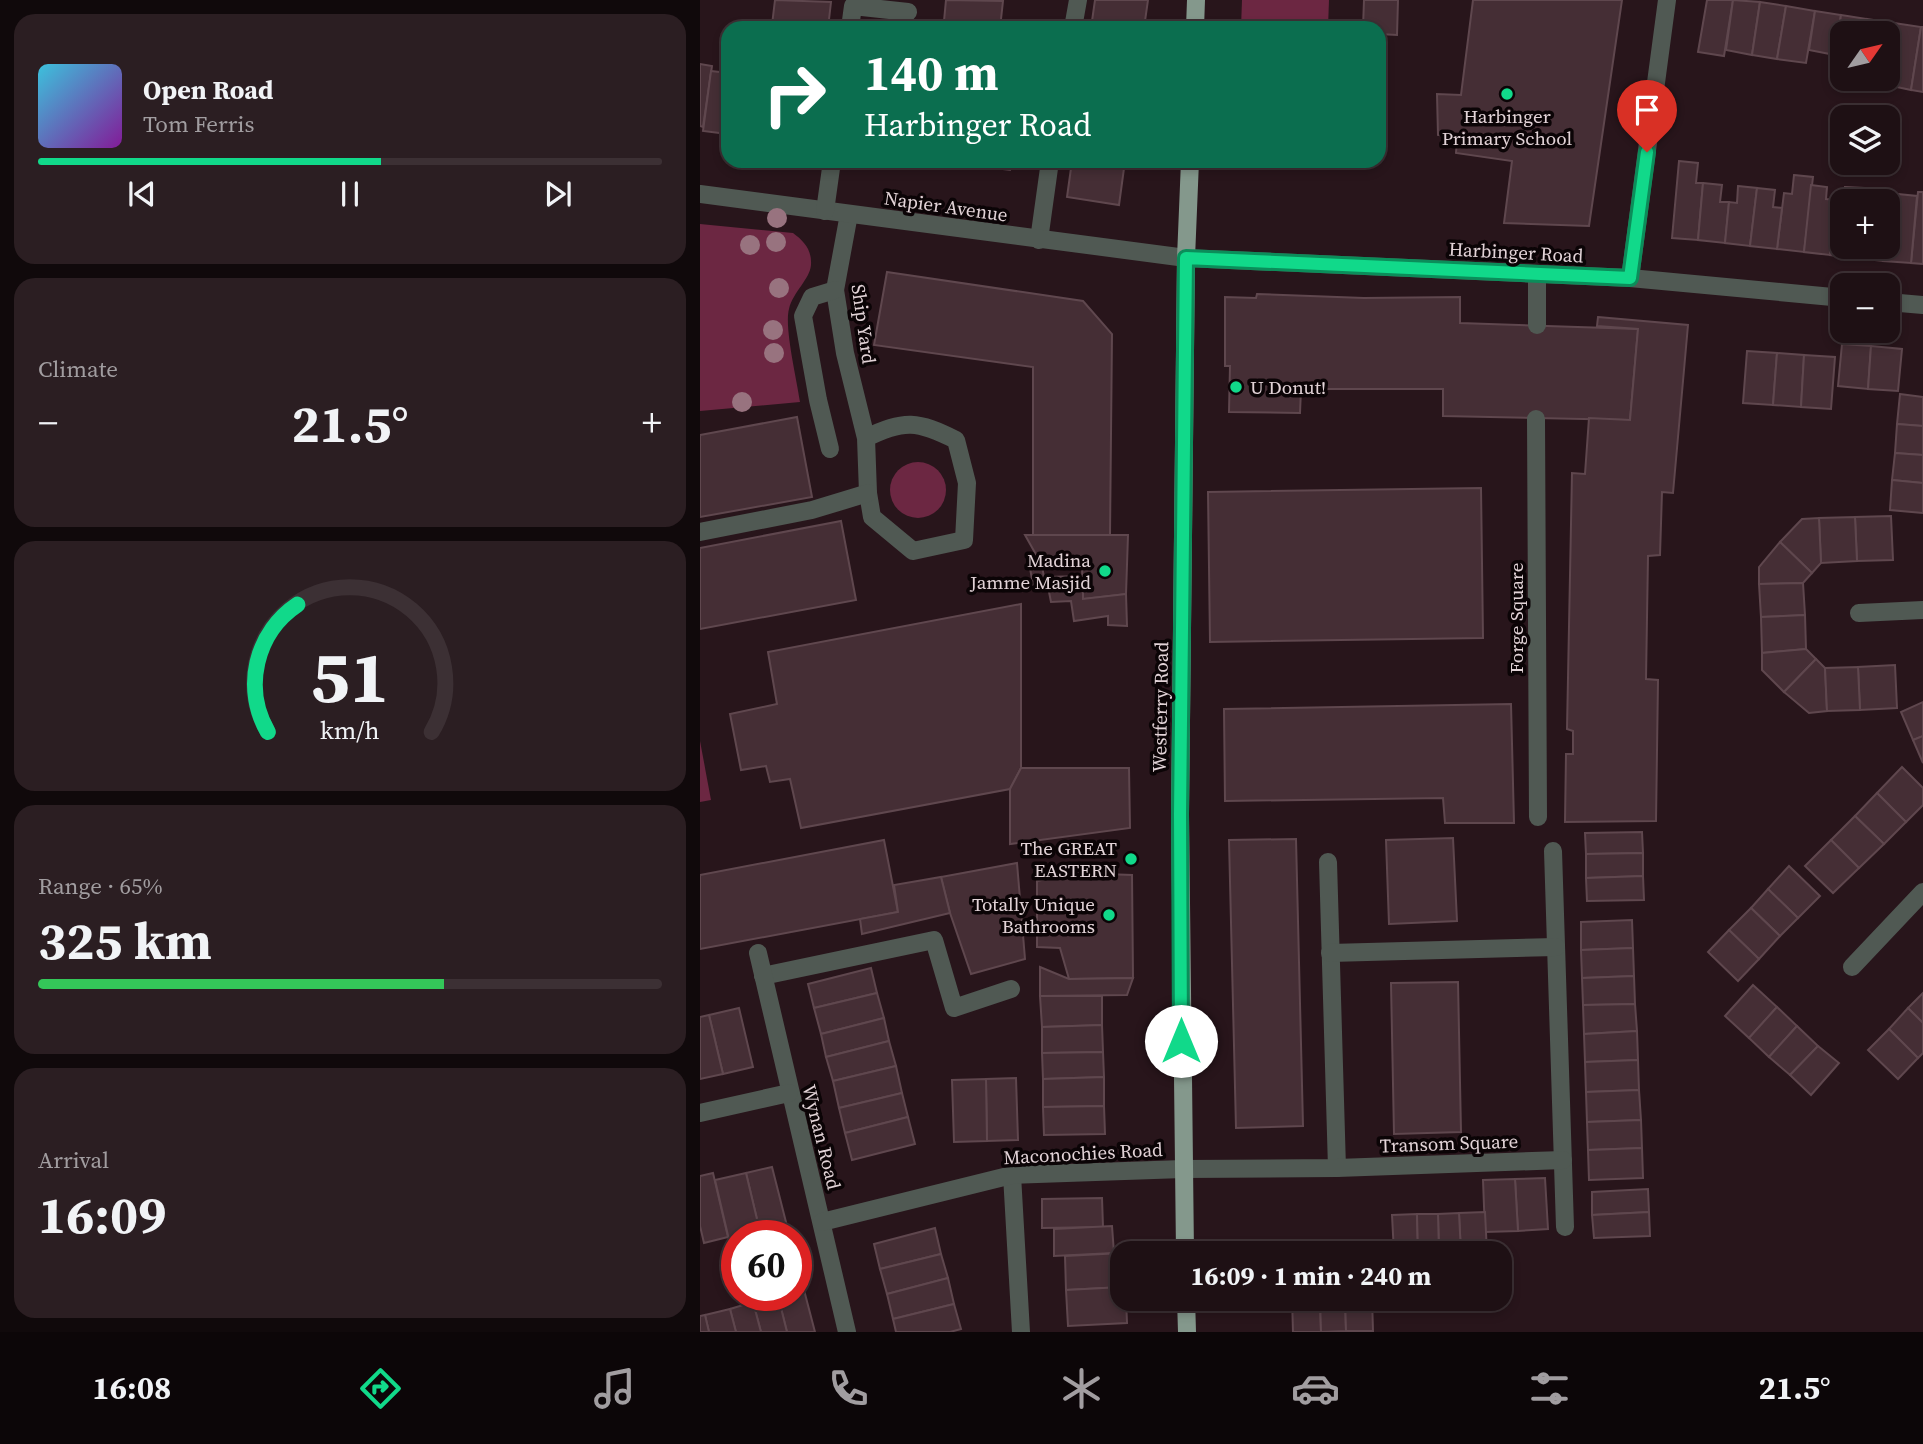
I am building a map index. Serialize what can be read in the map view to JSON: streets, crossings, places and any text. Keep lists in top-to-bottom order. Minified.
{"streets":{"main road":["Westferry Road"],"street":["Napier Avenue","Harbinger Road","Ship Yard","Forge Square","Wynan Road","Transom Square","Maconochies Road"]},"crossings":[["Napier Avenue","Harbinger Road"],["Napier Avenue","Ship Yard"],["Napier Avenue","Westferry Road"],["Harbinger Road","Westferry Road"],["Westferry Road","Transom Square"],["Westferry Road","Maconochies Road"],["Wynan Road","Maconochies Road"],["Transom Square","Maconochies Road"]],"places":["Harbinger Primary School","U Donut!","Madina Jamme Masjid","The GREAT EASTERN","Totally Unique Bathrooms"],"north":"top right","page":{"map_buttons":["+","−"],"turn":["140 m","Harbinger Road"],"song":["Open Road","Tom Ferris"],"tile":["Climate",["Range · 65%","325 km"],["Arrival","16:09"]],"heat":["−","21.5°","+"],"limit":"60","trip":"16:09 · 1 min · 240 m","tabs":["16:08","21.5°"],"gauge":["51","km/h"]}}
